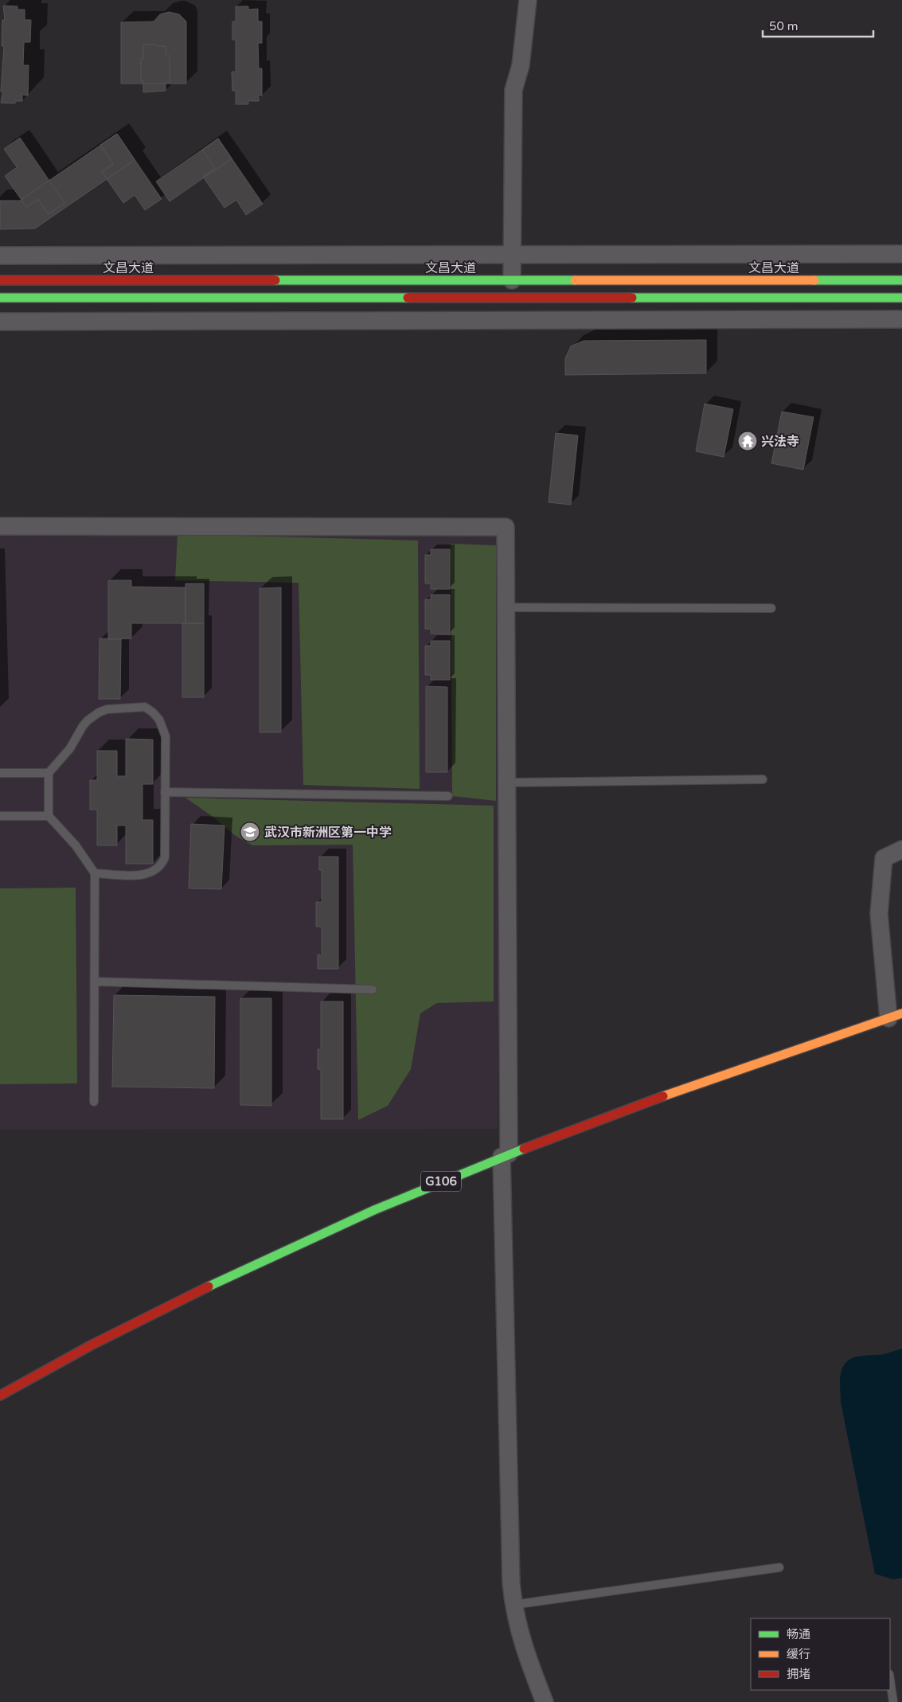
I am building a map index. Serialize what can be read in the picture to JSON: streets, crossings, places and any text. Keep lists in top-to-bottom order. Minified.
{"streets":{"main road":["文昌大道","G106"]},"places":{"temple":["兴法寺"],"school or university":["武汉市新洲区第一中学"]},"legend":["畅通","缓行","拥堵"],"scale_bar":"50 m"}
